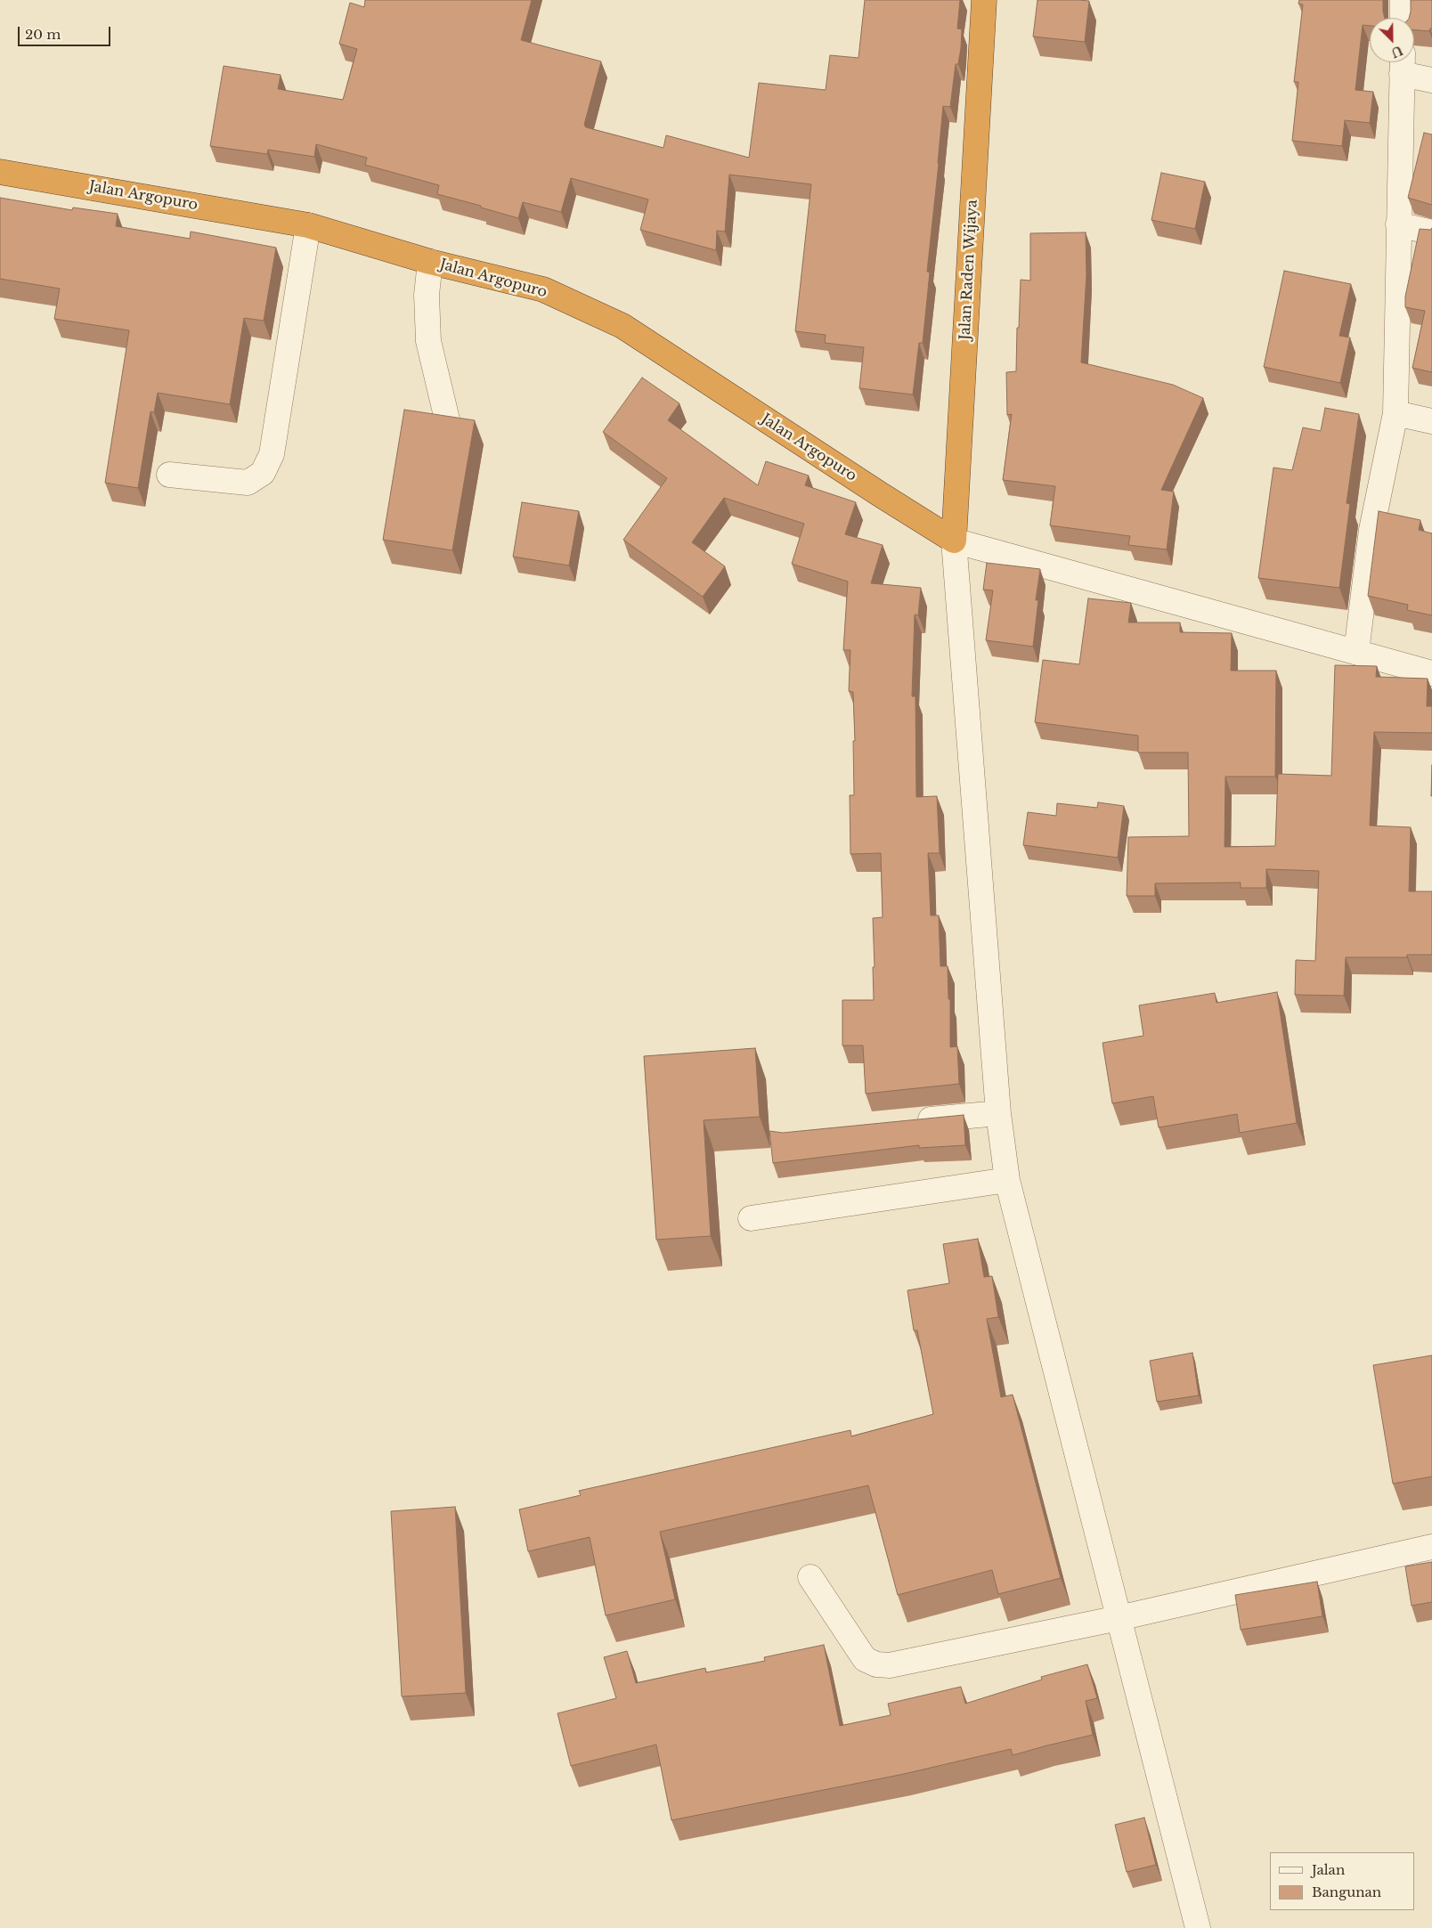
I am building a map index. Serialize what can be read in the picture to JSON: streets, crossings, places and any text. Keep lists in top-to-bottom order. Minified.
{"streets":{"highway":["Jalan Argopuro","Jalan Raden Wijaya"]},"crossings":[["Jalan Argopuro","Jalan Raden Wijaya"]],"legend":["Jalan","Bangunan"],"scale_bar":"20 m","north":"bottom right"}
